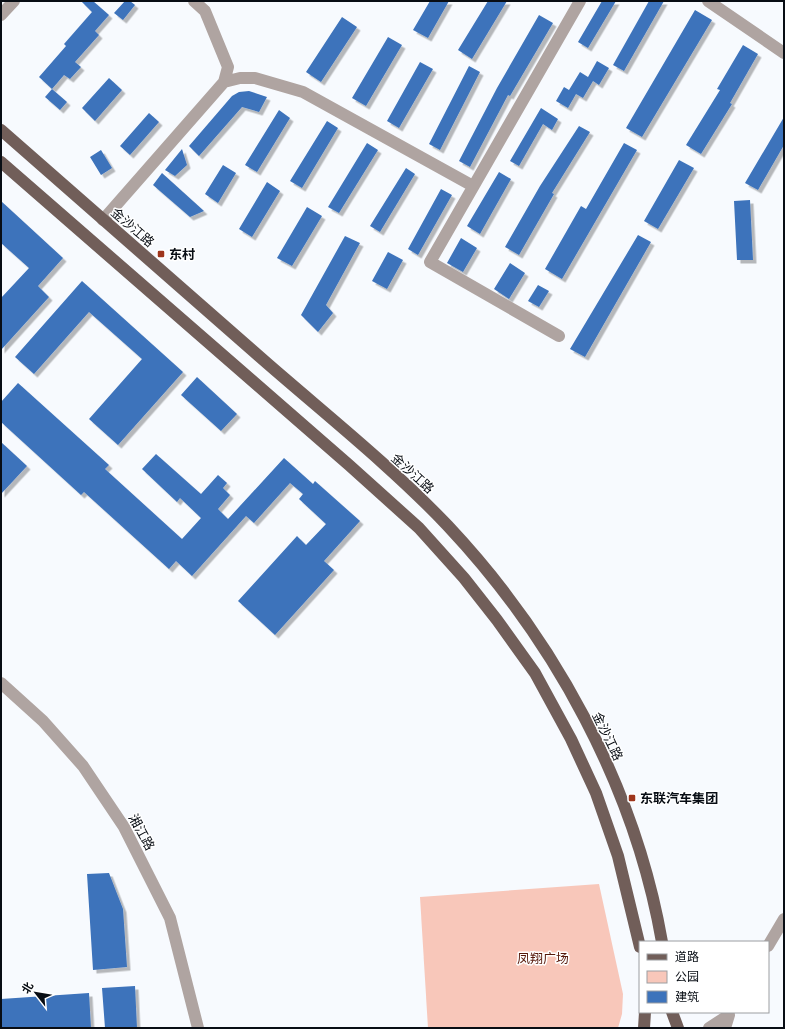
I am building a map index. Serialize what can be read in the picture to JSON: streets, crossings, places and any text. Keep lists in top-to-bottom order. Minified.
{"streets":{"main road":["金沙江路"],"street":["湘江路"]},"parks":["凤翔广场"],"places":{"transit":["东村","东联汽车集团"]},"legend":["道路","公园","建筑"],"north":"top left"}
